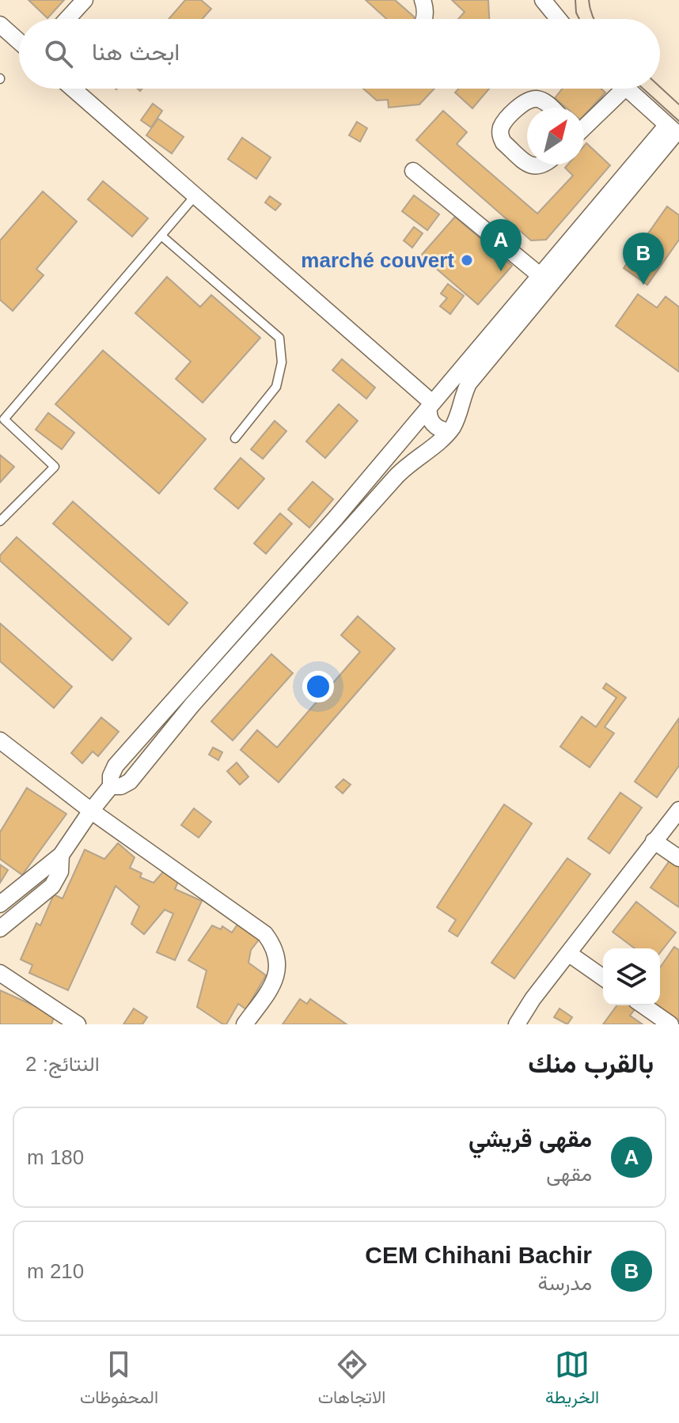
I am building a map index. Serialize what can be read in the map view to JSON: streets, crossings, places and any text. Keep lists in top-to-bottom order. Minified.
{"places":["marché couvert"],"north":"top right","page":{"search":"ابحث هنا","pins":["A","B"],"heading":["بالقرب منك","النتائج: 2"],"list":[{"mark":"A","name":"مقهى قريشي","note":"مقهى","value":"180 m"},{"mark":"B","name":"CEM Chihani Bachir","note":"مدرسة","value":"210 m"}],"nav":["الخريطة","الاتجاهات","المحفوظات"]}}
